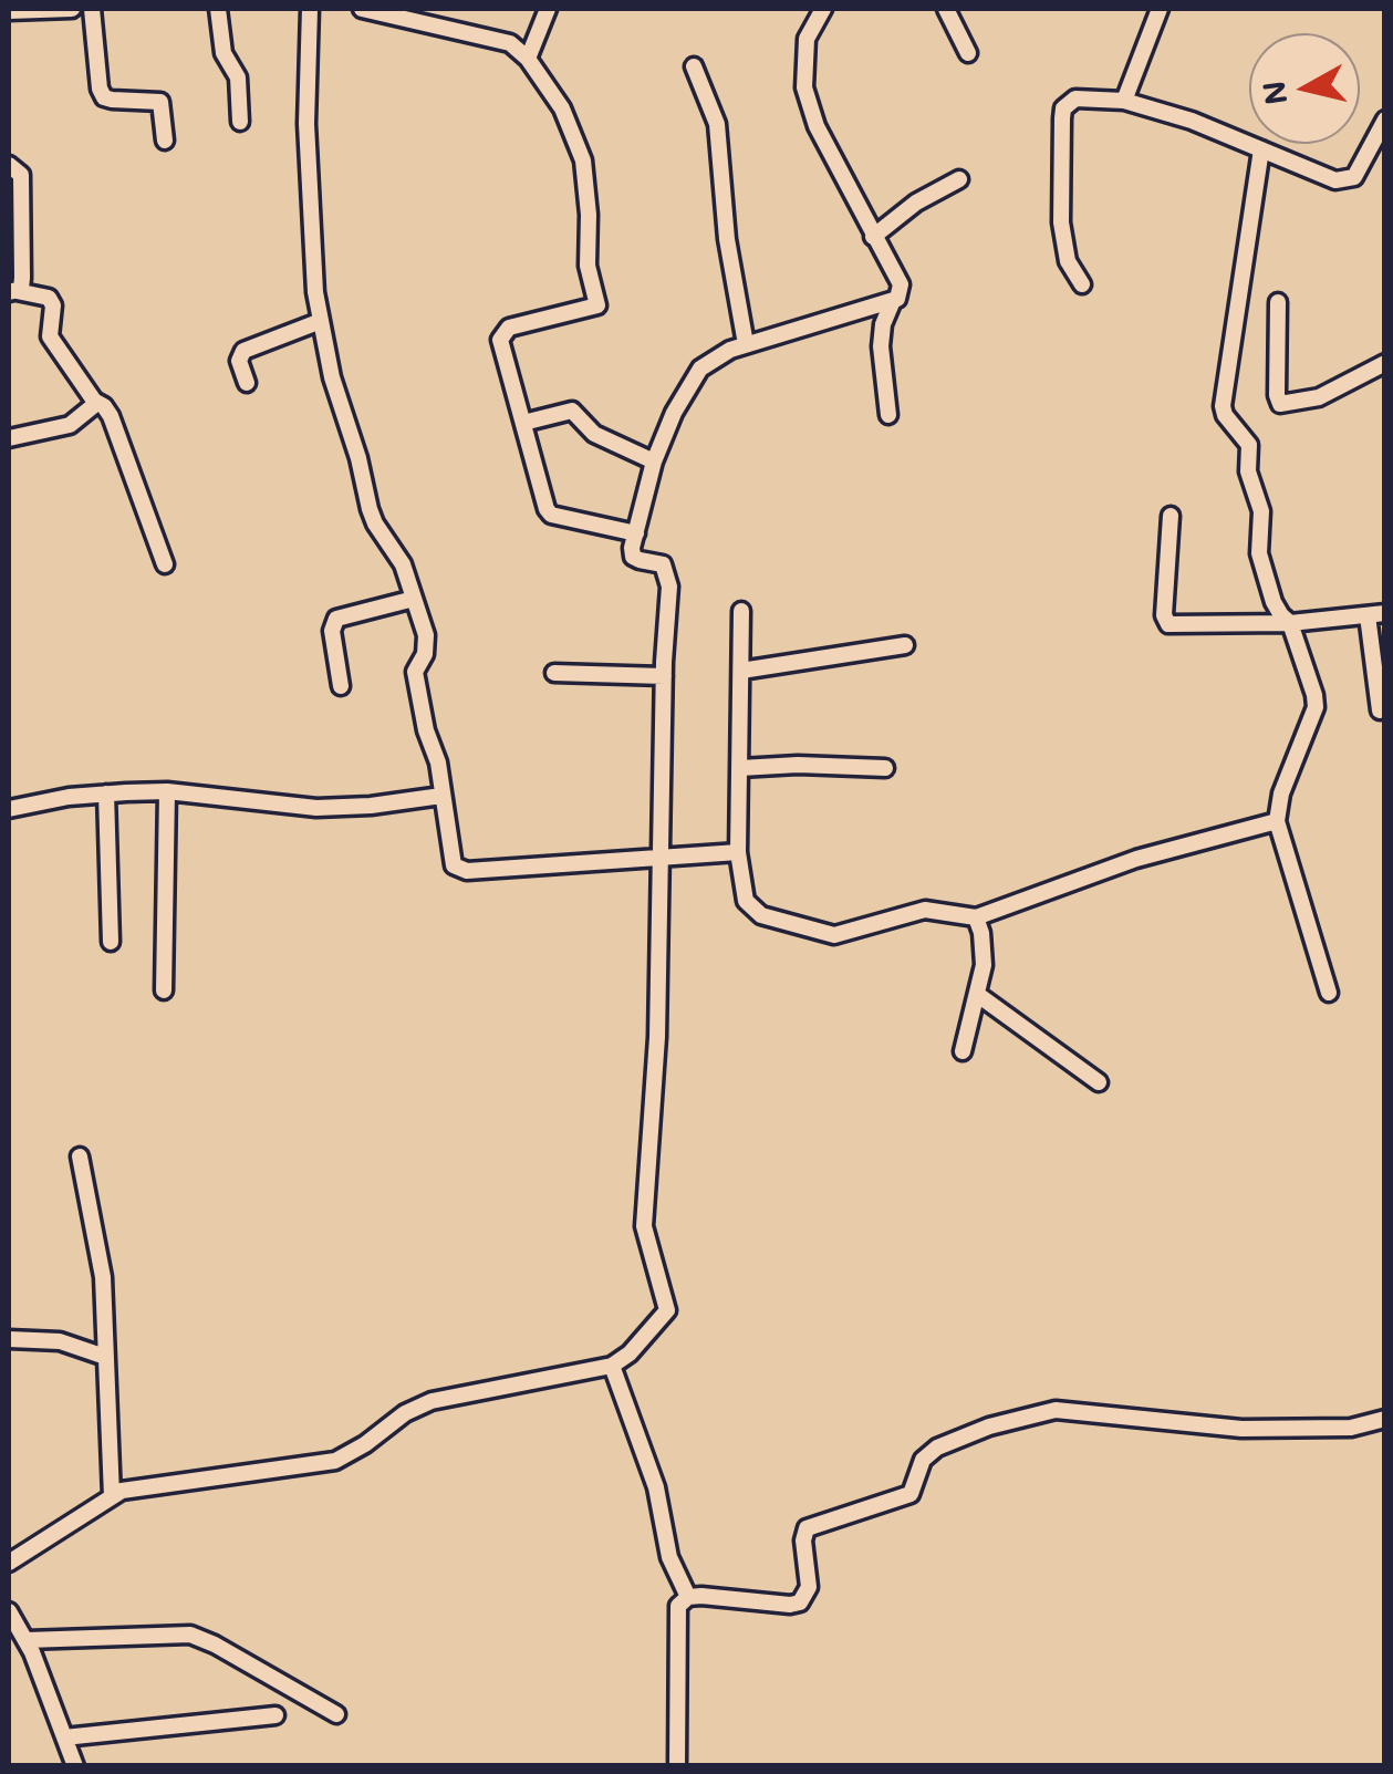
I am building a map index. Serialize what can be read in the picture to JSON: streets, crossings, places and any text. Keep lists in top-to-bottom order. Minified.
{"north":"left"}
